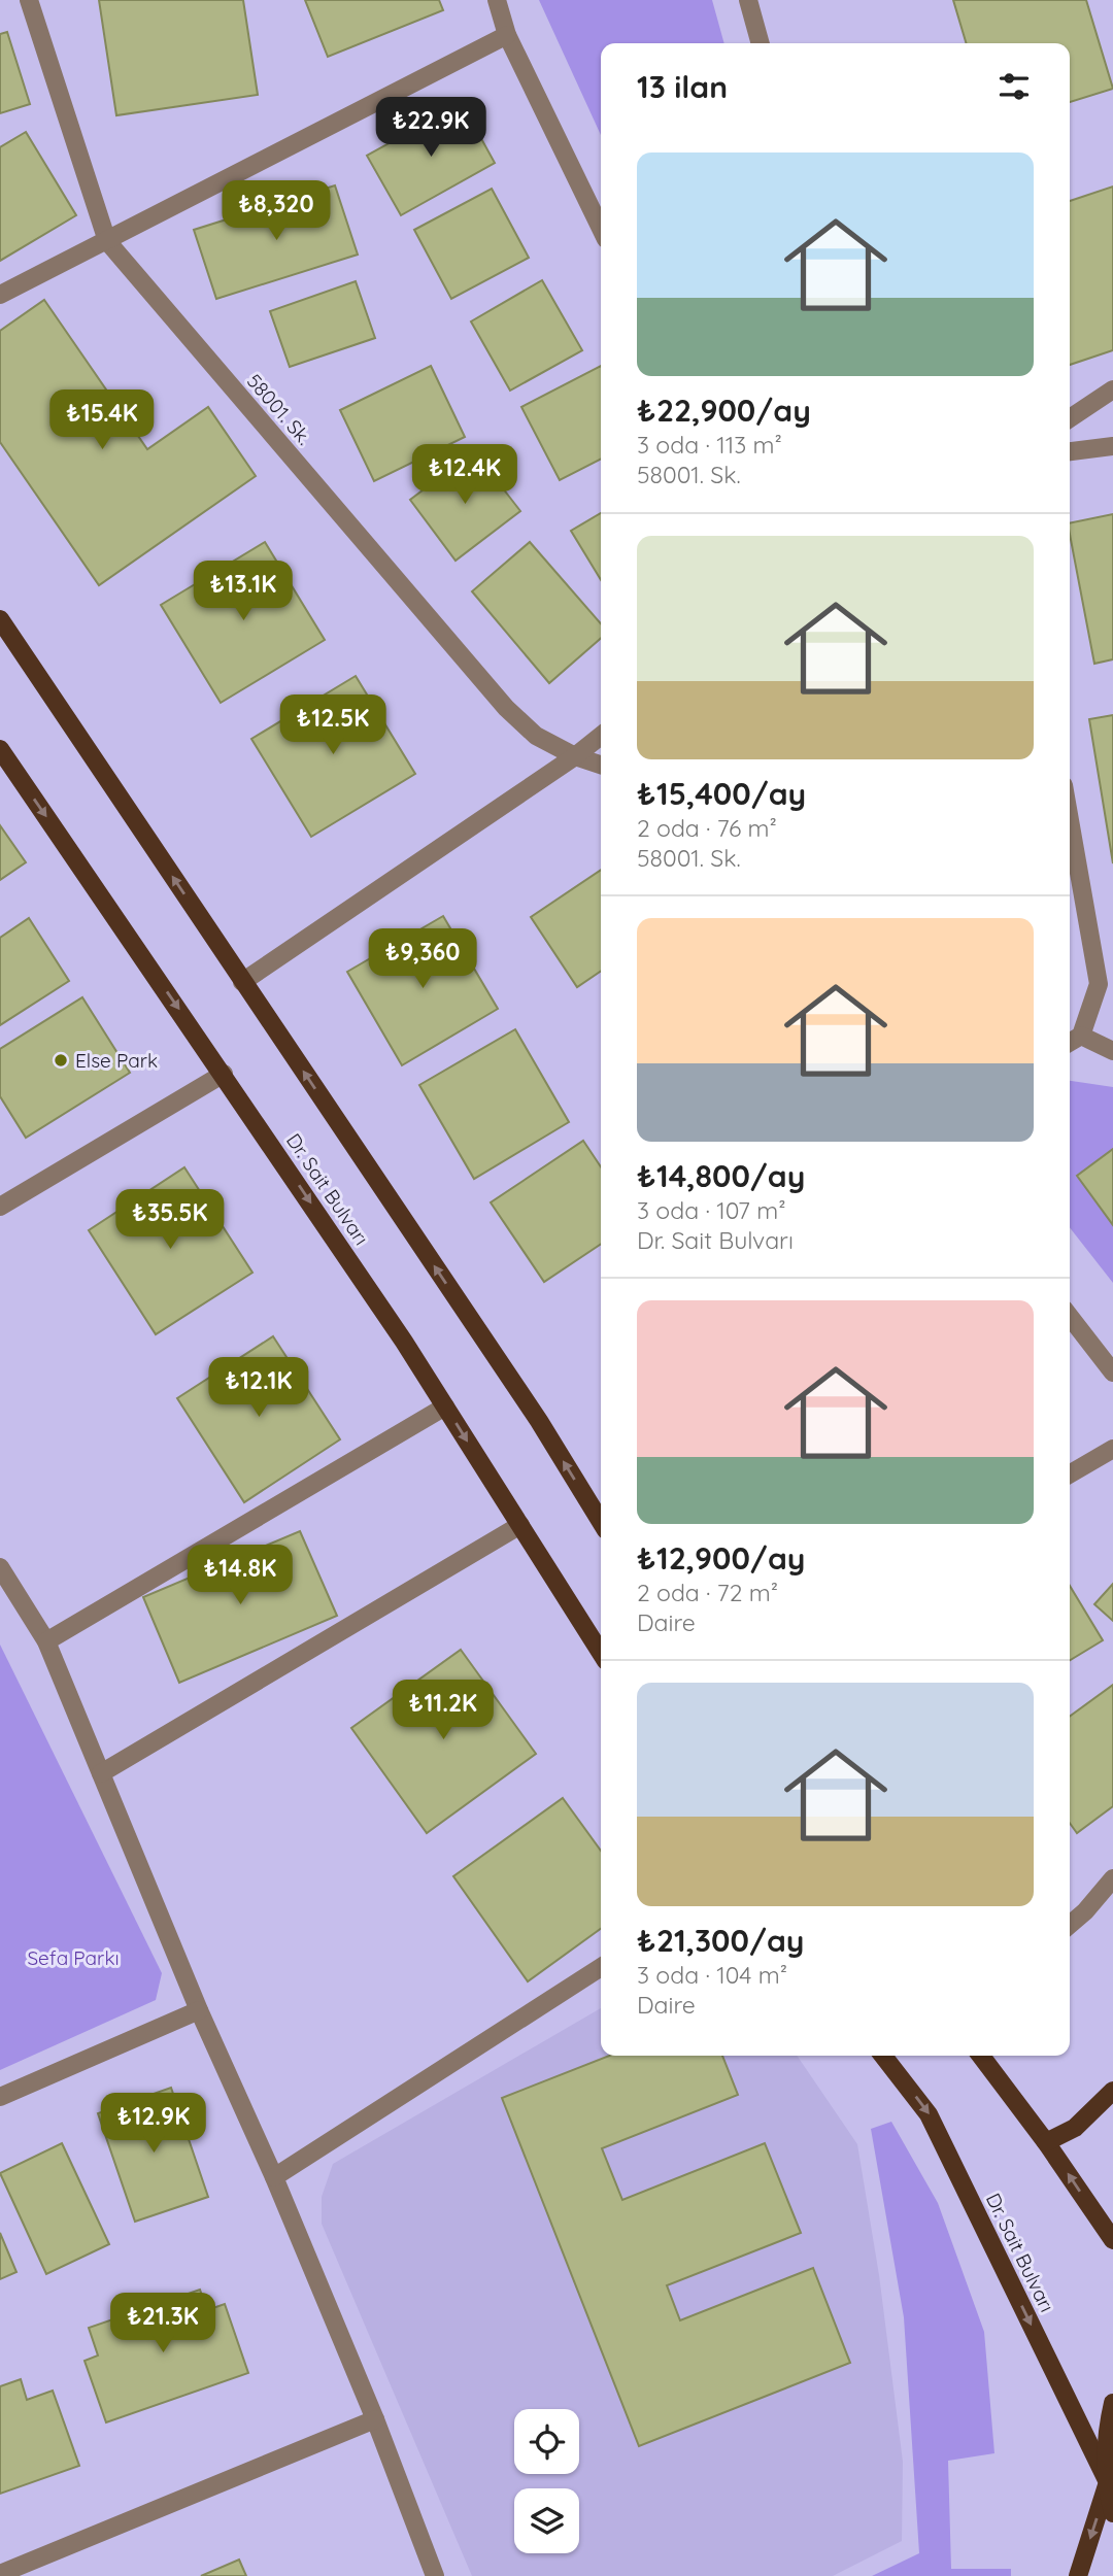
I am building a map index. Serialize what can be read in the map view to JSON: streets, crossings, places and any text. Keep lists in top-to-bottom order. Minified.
{"streets":{"main road":["Dr. Sait Bulvarı"],"street":["58001. Sk."]},"parks":["Sefa Parkı"],"places":["Else Park"],"page":{"heading":"13 ilan","price":["₺22.9K","₺8,320","₺15.4K","₺12.4K","₺13.1K","₺12.5K","₺9,360","₺35.5K","₺12.1K","₺14.8K","₺11.2K","₺12.9K","₺21.3K"],"list":[{"name":"₺22,900/ay","note":"3 oda · 113 m² · 58001. Sk."},{"name":"₺15,400/ay","note":"2 oda · 76 m² · 58001. Sk."},{"name":"₺14,800/ay","note":"3 oda · 107 m² · Dr. Sait Bulvarı"},{"name":"₺12,900/ay","note":"2 oda · 72 m² · Daire"},{"name":"₺21,300/ay","note":"3 oda · 104 m² · Daire"}]}}
